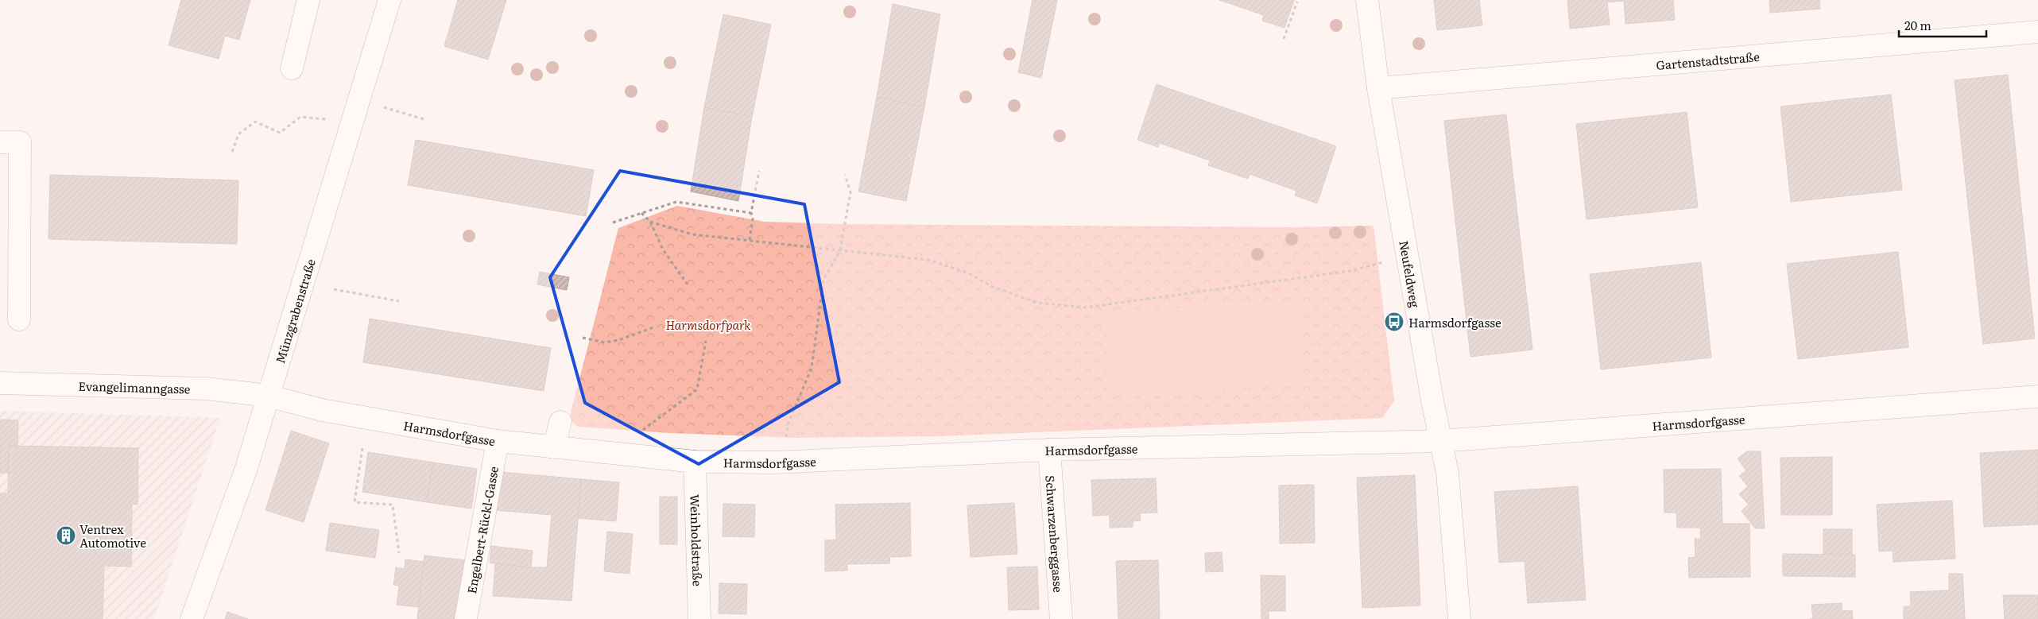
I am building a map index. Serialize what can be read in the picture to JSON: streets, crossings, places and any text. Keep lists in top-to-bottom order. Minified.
{"streets":{"street":["Gartenstadtstraße","Neufeldweg","Münzgrabenstraße","Evangelimanngasse","Harmsdorfgasse","Engelbert-Rückl-Gasse","Schwarzenberggasse","Weinholdstraße"]},"crossings":[["Gartenstadtstraße","Neufeldweg"],["Neufeldweg","Harmsdorfgasse"],["Münzgrabenstraße","Evangelimanngasse"],["Münzgrabenstraße","Harmsdorfgasse"],["Evangelimanngasse","Harmsdorfgasse"],["Harmsdorfgasse","Engelbert-Rückl-Gasse"],["Harmsdorfgasse","Schwarzenberggasse"],["Harmsdorfgasse","Weinholdstraße"]],"parks":["Harmsdorfpark"],"places":{"bus stop":["Harmsdorfgasse"],"building":["Ventrex Automotive"]},"scale_bar":"20 m"}
